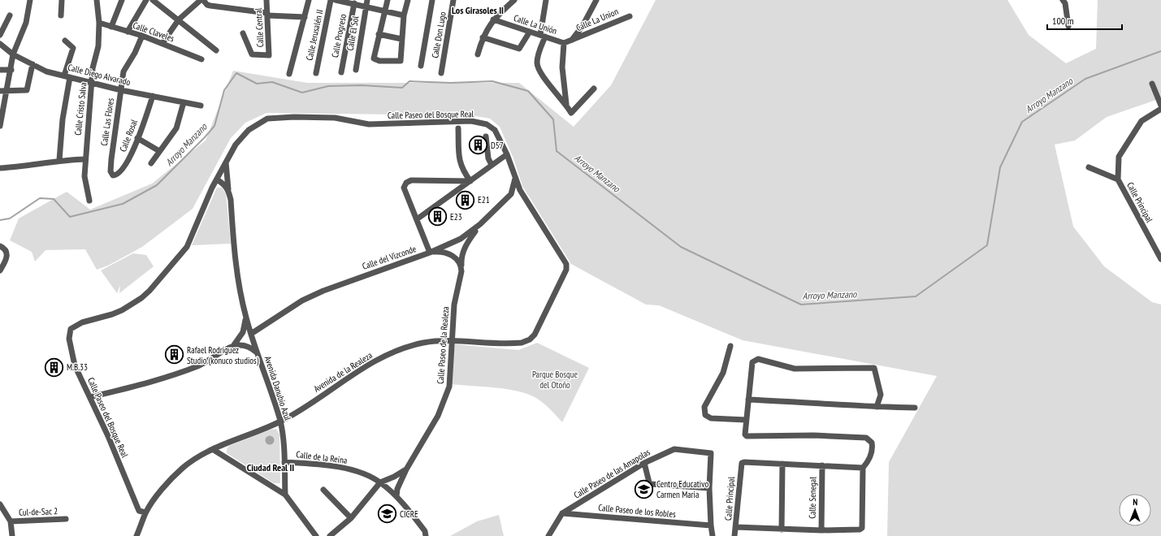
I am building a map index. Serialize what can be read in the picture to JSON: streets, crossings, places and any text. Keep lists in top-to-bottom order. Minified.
{"streets":{"street":["Calle La Union","Calle La Unión","Calle Central","Calle Claveles","Calle El Sol","Calle Jerusalén II","Calle Don Lugo","Calle Progreso","Calle Diego Alvarado","Calle Cristo Salva","Calle Paseo del Bosque Real","Calle Las Flores","Calle Rosal","Calle Principal","Calle del Vizconde","Calle Paseo de la Realeza","Avenida de la Realeza","Avenida Danubio Azul","Calle de la Reina","Calle Paseo de las Amapolas","Calle Senegal","Calle Paseo de los Robles","Cul-de-Sac 2"]},"crossings":[["Calle La Union","Calle La Unión"],["Calle Claveles","Calle Cristo Salva"],["Calle Claveles","Calle Las Flores"],["Calle Diego Alvarado","Calle Cristo Salva"],["Calle Diego Alvarado","Calle Las Flores"],["Calle Diego Alvarado","Calle Rosal"],["Calle Paseo del Bosque Real","Avenida de la Realeza"],["Calle Las Flores","Calle Rosal"],["Calle del Vizconde","Calle Paseo de la Realeza"],["Calle del Vizconde","Avenida Danubio Azul"],["Calle Paseo de la Realeza","Avenida de la Realeza"],["Calle Paseo de la Realeza","Calle de la Reina"],["Avenida de la Realeza","Avenida Danubio Azul"],["Avenida Danubio Azul","Calle de la Reina"],["Calle Paseo de las Amapolas","Calle Paseo de los Robles"]],"districts":["Los Girasoles II","Ciudad Real II"],"water":["Arroyo Manzano"],"parks":["Parque Bosque del Otoño"],"places":{"building":["D57","E21","E23","Rafael Rodriguez Studio (konuco studios)","M.B.33"],"school or university":["Centro Educativo Carmen Maria","CICRE"]},"scale_bar":"100 m","north":"top"}
